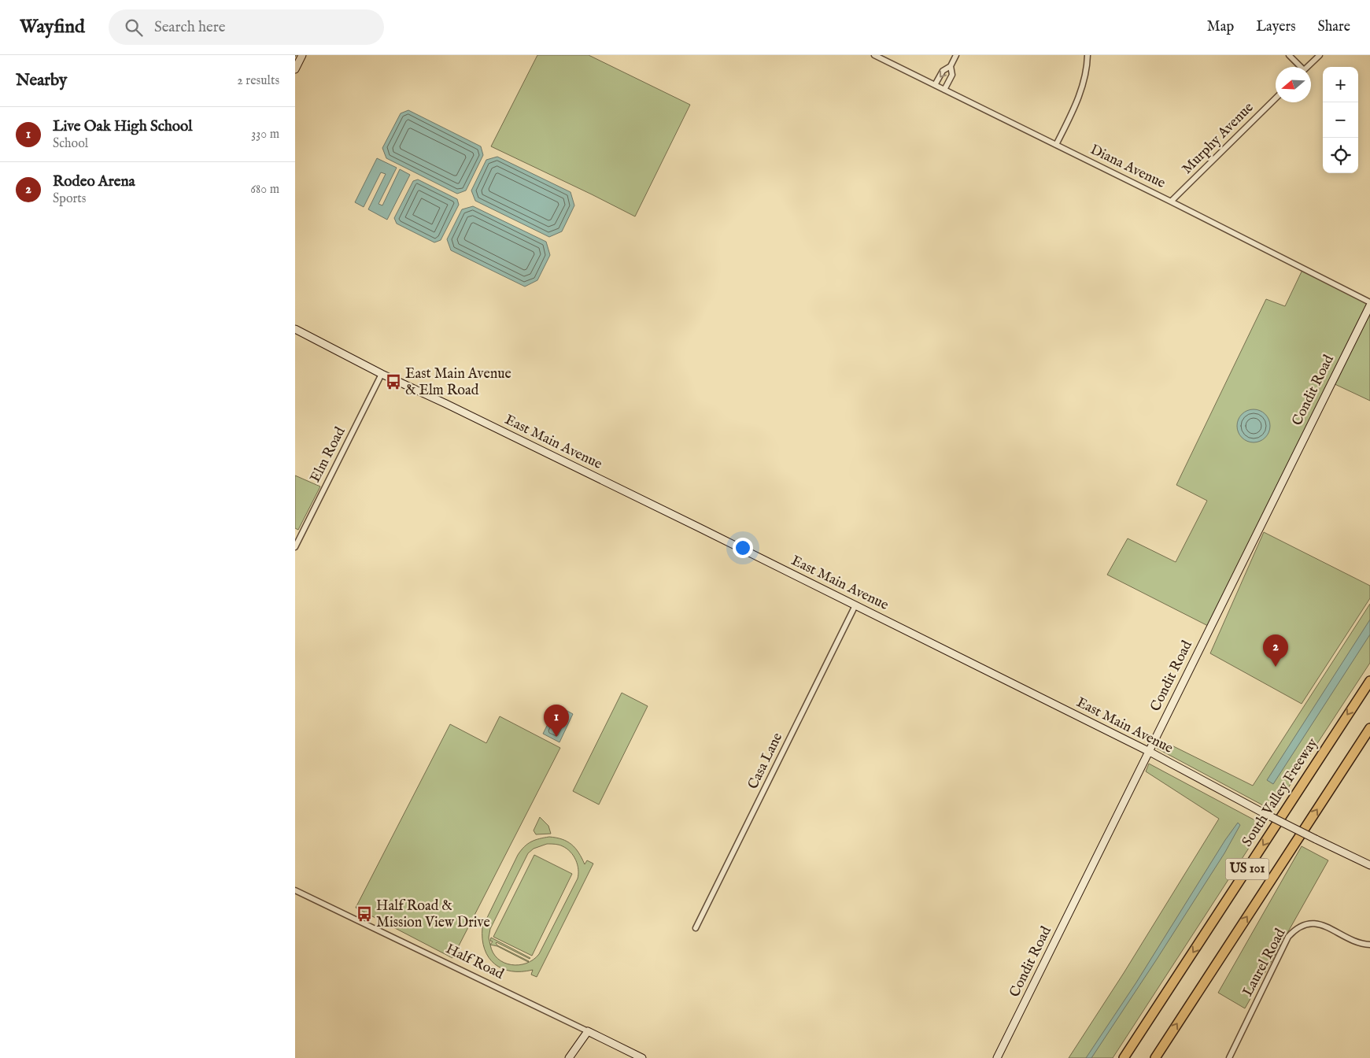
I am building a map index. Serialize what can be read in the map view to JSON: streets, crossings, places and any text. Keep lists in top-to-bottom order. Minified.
{"streets":{"highway":["South Valley Freeway","US 101"],"street":["Murphy Avenue","Diana Avenue","Condit Road","East Main Avenue","Elm Road","Casa Lane","Half Road","Laurel Road"]},"crossings":[["Murphy Avenue","Diana Avenue"],["Condit Road","East Main Avenue"],["East Main Avenue","Elm Road"],["East Main Avenue","Casa Lane"]],"places":{"bus stop":["East Main Avenue & Elm Road","Half Road & Mission View Drive"]},"north":"left","page":{"header":"Wayfind","search":"Search here","nav":["Map","Layers","Share"],"heading":["Nearby","2 results"],"map_buttons":["+","−"],"list":[{"mark":"1","name":"Live Oak High School","note":"School","value":"330 m"},{"mark":"2","name":"Rodeo Arena","note":"Sports","value":"680 m"}],"pins":["2","1"]}}
